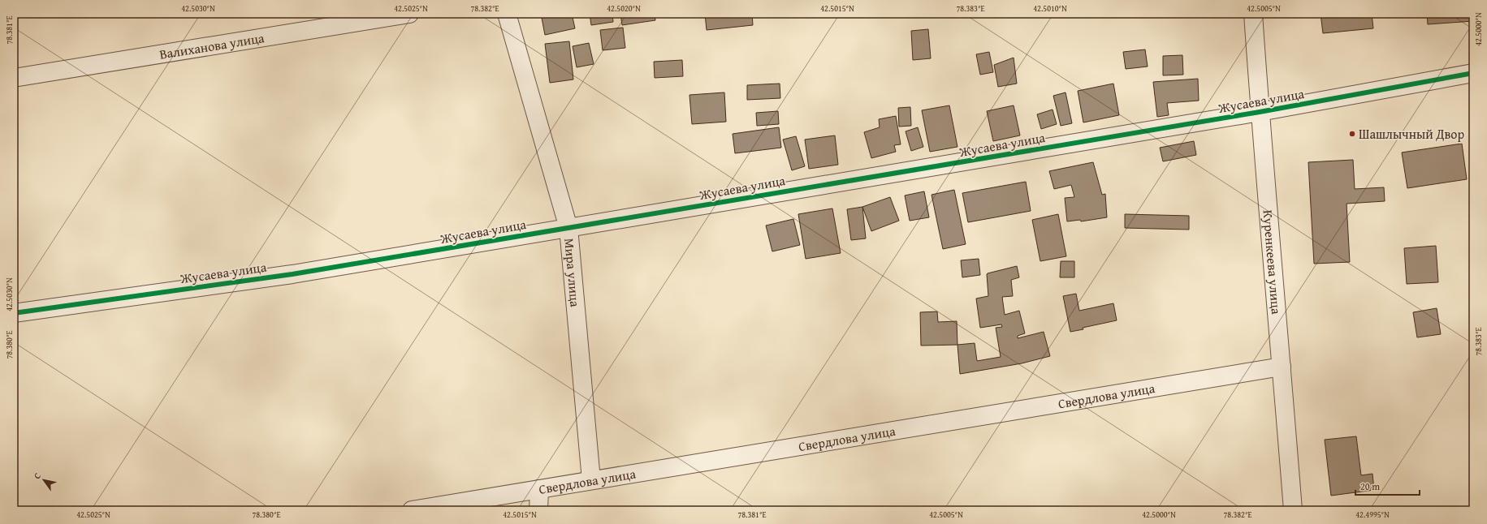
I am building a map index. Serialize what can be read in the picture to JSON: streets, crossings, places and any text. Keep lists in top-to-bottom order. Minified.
{"streets":{"street":["Валиханова улица","Жусаева улица","Куренкеева улица","Мира улица","Свердлова улица"]},"crossings":[["Жусаева улица","Куренкеева улица"],["Жусаева улица","Мира улица"],["Куренкеева улица","Свердлова улица"],["Мира улица","Свердлова улица"]],"places":["Шашлычный Двор"],"scale_bar":"20 m","north":"top left","coordinates":["42.5030°N","42.5025°N","78.382°E","42.5020°N","42.5015°N","78.383°E","42.5010°N","42.5005°N","42.5000°N","78.381°E","78.380°E","42.4995°N"]}
